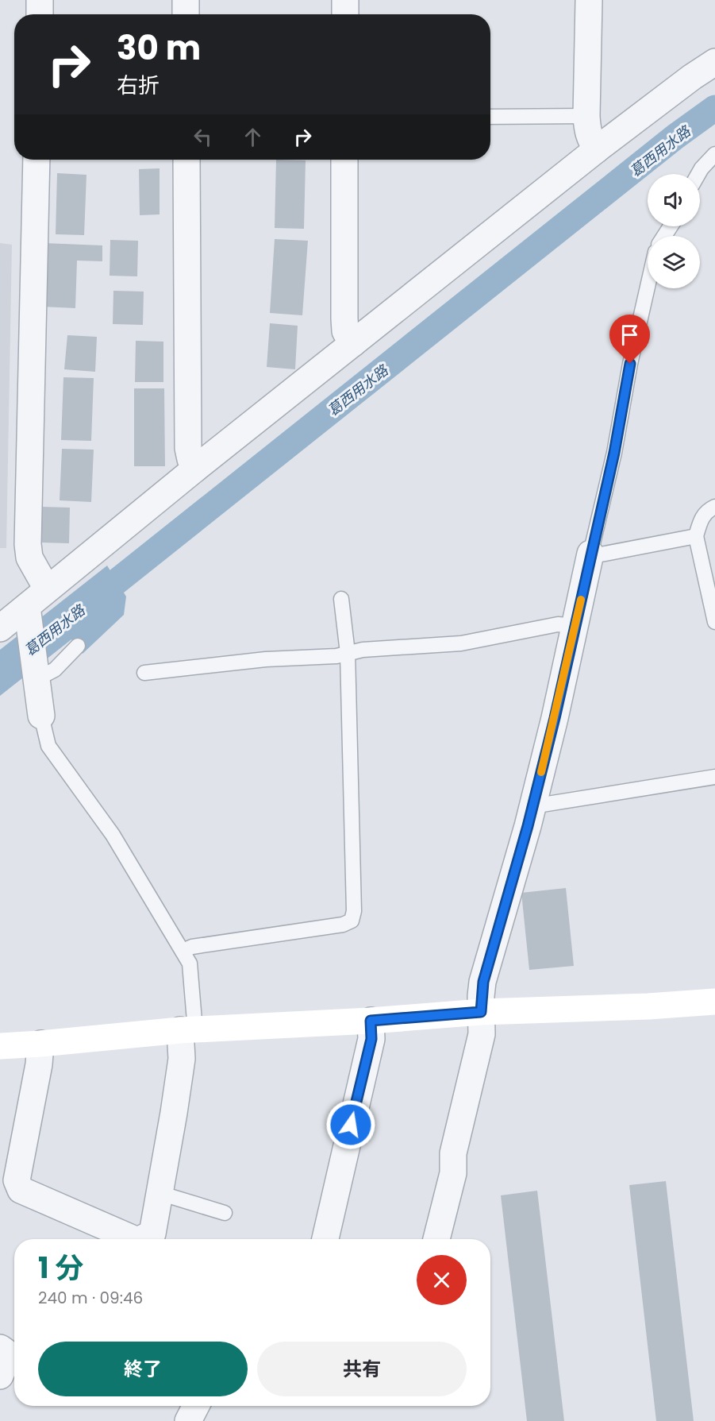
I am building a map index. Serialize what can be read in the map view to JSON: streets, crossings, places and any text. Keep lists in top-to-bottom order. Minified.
{"water":["葛西用水路"],"page":{"turn":["30 m","右折"],"heading":["1 分","240 m · 09:46"],"buttons":["終了","共有"]}}
